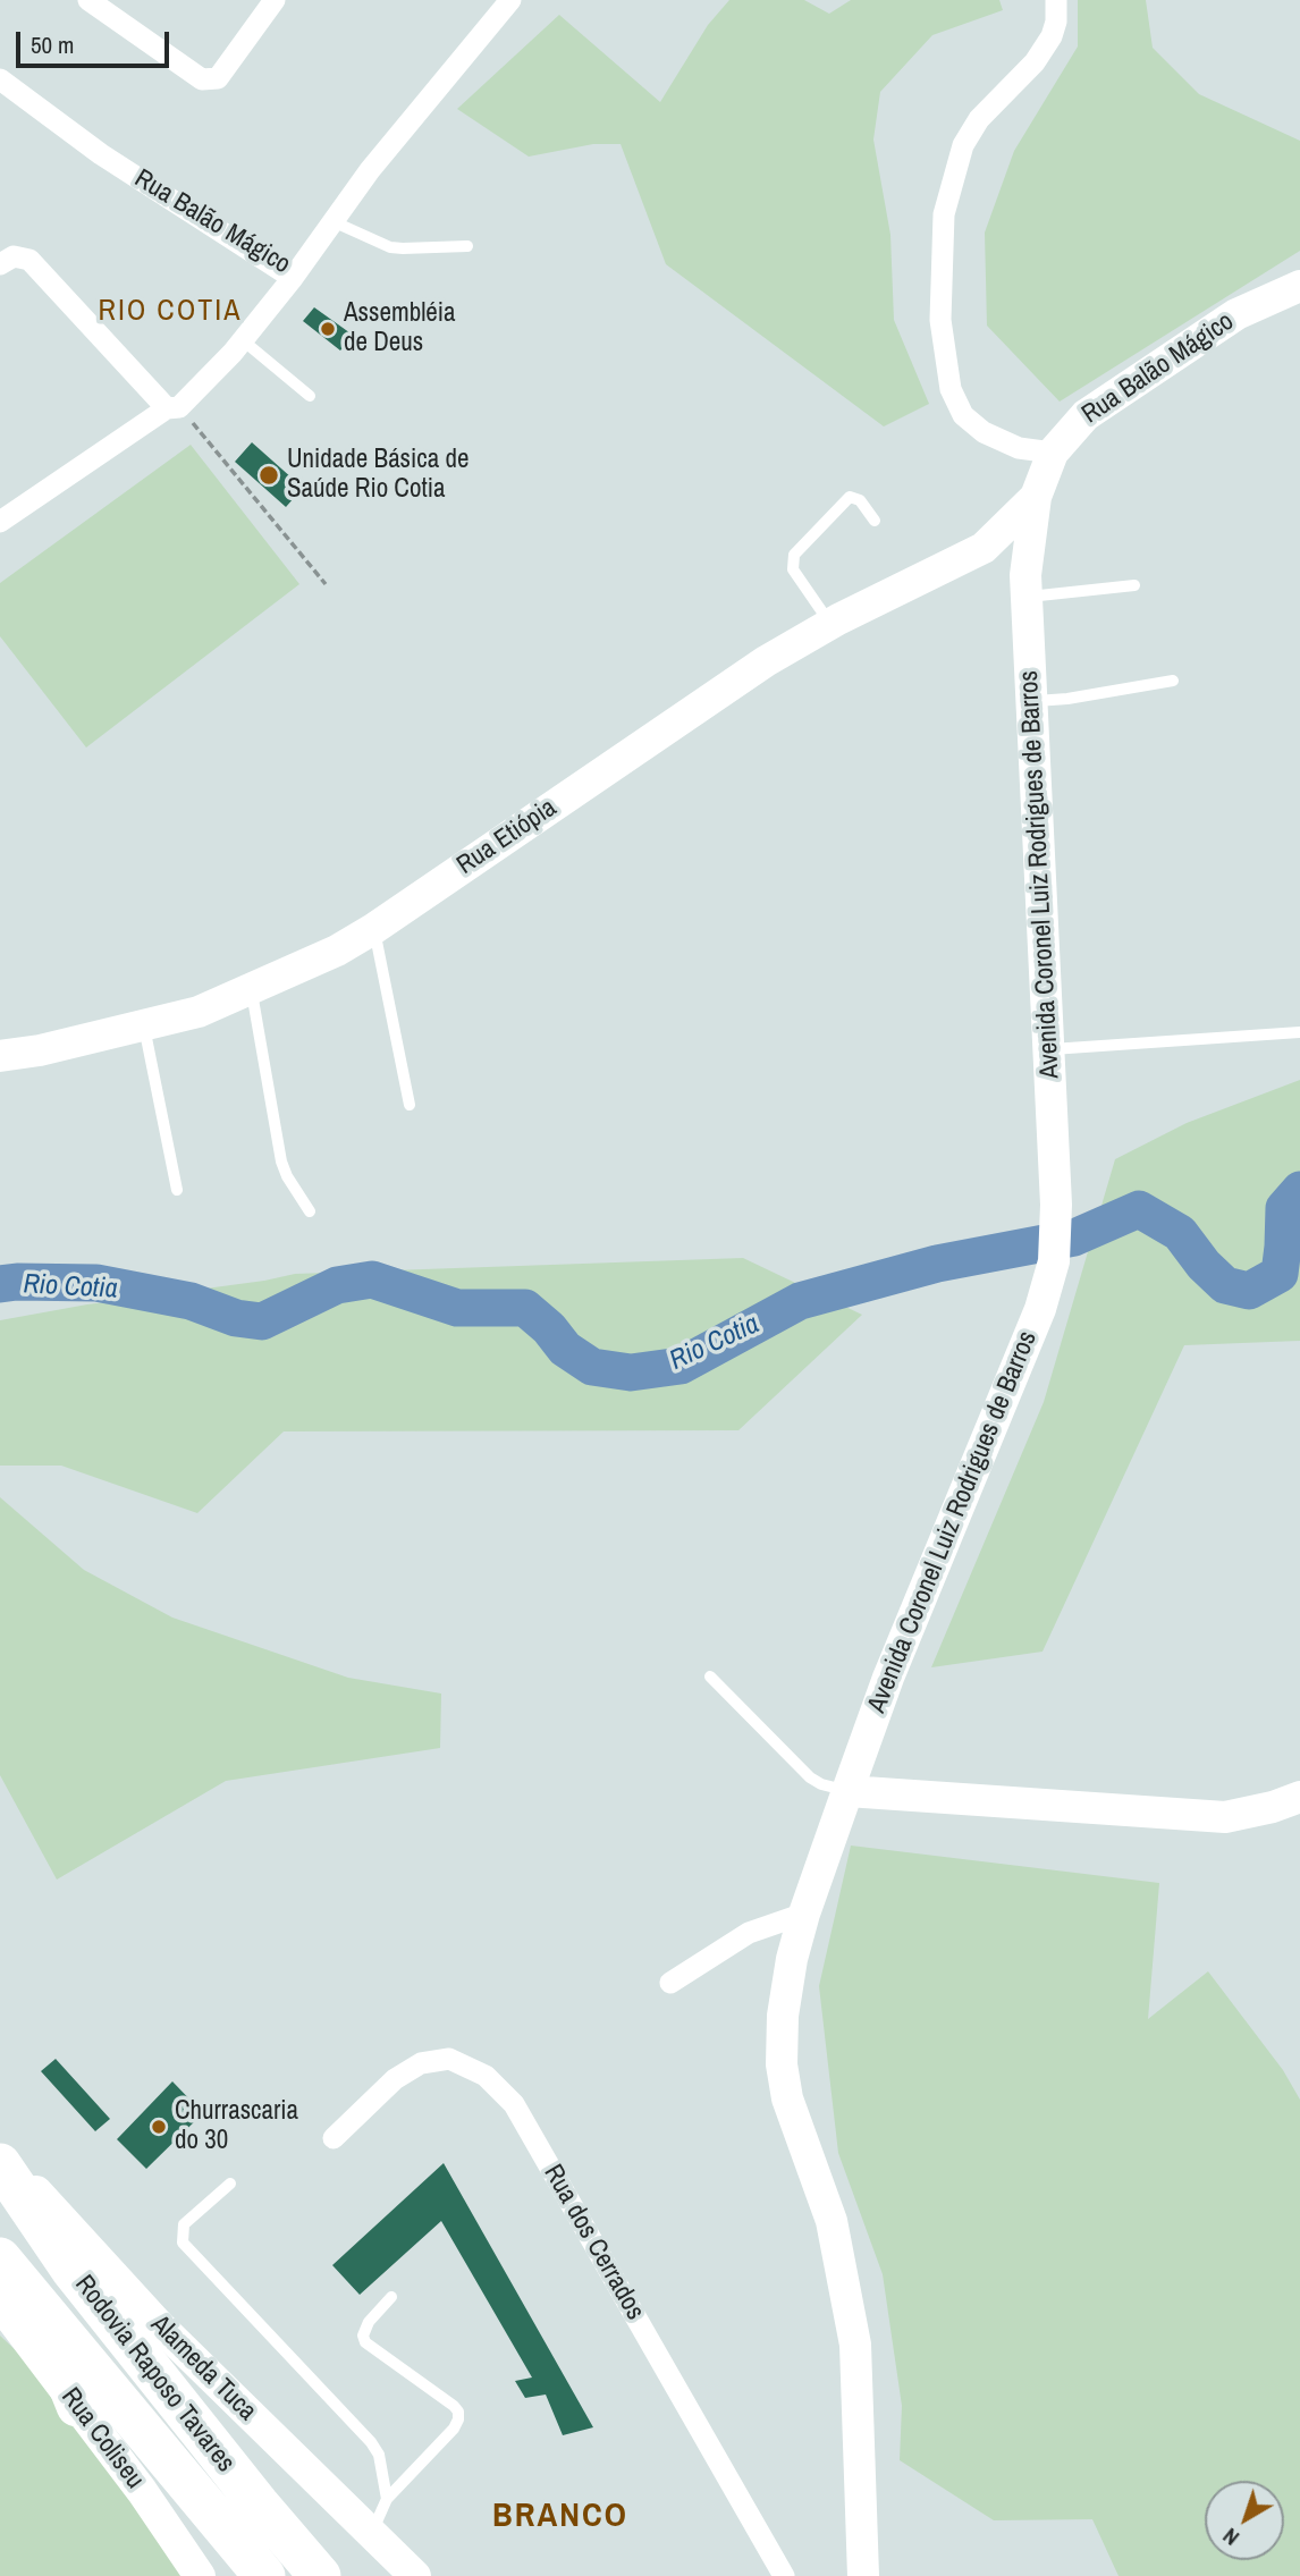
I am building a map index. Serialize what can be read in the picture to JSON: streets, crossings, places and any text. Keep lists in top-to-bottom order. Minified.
{"streets":{"highway":["Rodovia Raposo Tavares"],"street":["Rua Balão Mágico","Rua Etiópia","Avenida Coronel Luiz Rodrigues de Barros","Rua dos Cerrados","Alameda Tuca","Rua Coliseu"]},"crossings":[["Rua Balão Mágico","Avenida Coronel Luiz Rodrigues de Barros"],["Rua Etiópia","Avenida Coronel Luiz Rodrigues de Barros"]],"districts":["RIO COTIA","BRANCO"],"water":["Rio Cotia"],"places":["Assembléia de Deus","Unidade Básica de Saúde Rio Cotia","Churrascaria do 30"],"scale_bar":"50 m","north":"bottom left"}
